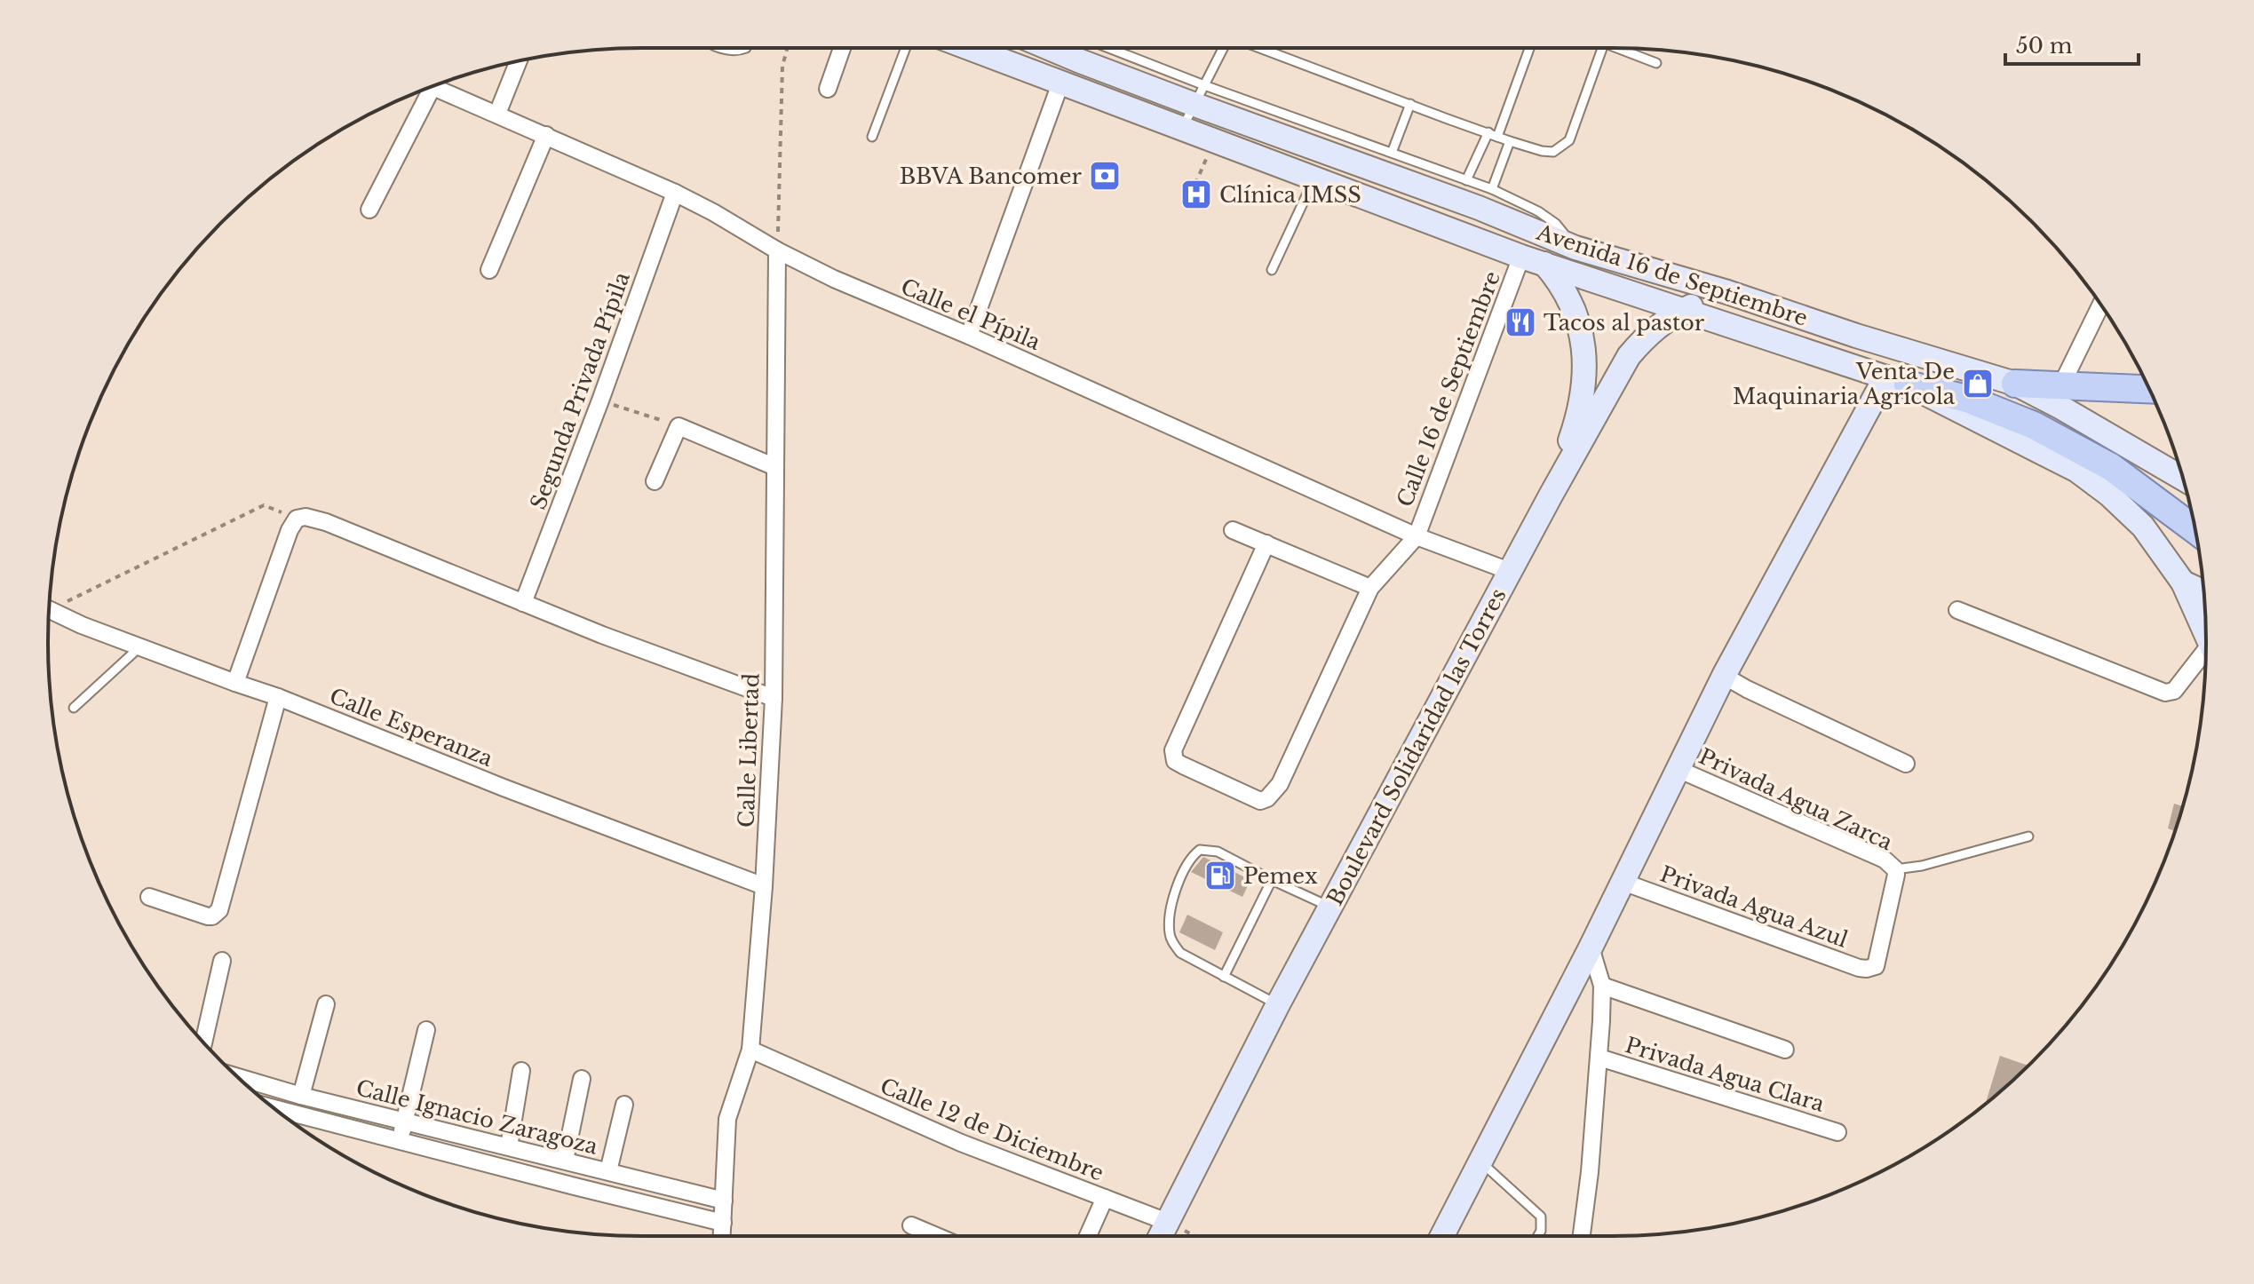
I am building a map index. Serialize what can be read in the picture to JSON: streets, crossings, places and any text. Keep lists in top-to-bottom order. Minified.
{"streets":{"main road":["Avenida 16 de Septiembre","Boulevard Solidaridad las Torres"],"street":["Calle el Pípila","Calle 16 de Septiembre","Segunda Privada Pípila","Calle Esperanza","Calle Libertad","Privada Agua Zarca","Privada Agua Azul","Privada Agua Clara","Calle Ignacio Zaragoza","Calle 12 de Diciembre"]},"crossings":[["Avenida 16 de Septiembre","Calle 16 de Septiembre"],["Avenida 16 de Septiembre","Boulevard Solidaridad las Torres"],["Calle el Pípila","Calle 16 de Septiembre"],["Calle el Pípila","Segunda Privada Pípila"],["Calle el Pípila","Boulevard Solidaridad las Torres"],["Calle el Pípila","Calle Libertad"],["Calle Esperanza","Calle Libertad"],["Boulevard Solidaridad las Torres","Calle 12 de Diciembre"],["Calle Libertad","Calle Ignacio Zaragoza"],["Calle Libertad","Calle 12 de Diciembre"],["Privada Agua Zarca","Privada Agua Azul"]],"places":{"bank":["BBVA Bancomer"],"hospital":["Clínica IMSS"],"restaurant":["Tacos al pastor"],"shop":["Venta De Maquinaria Agrícola"],"fuel station":["Pemex"]},"scale_bar":"50 m"}
